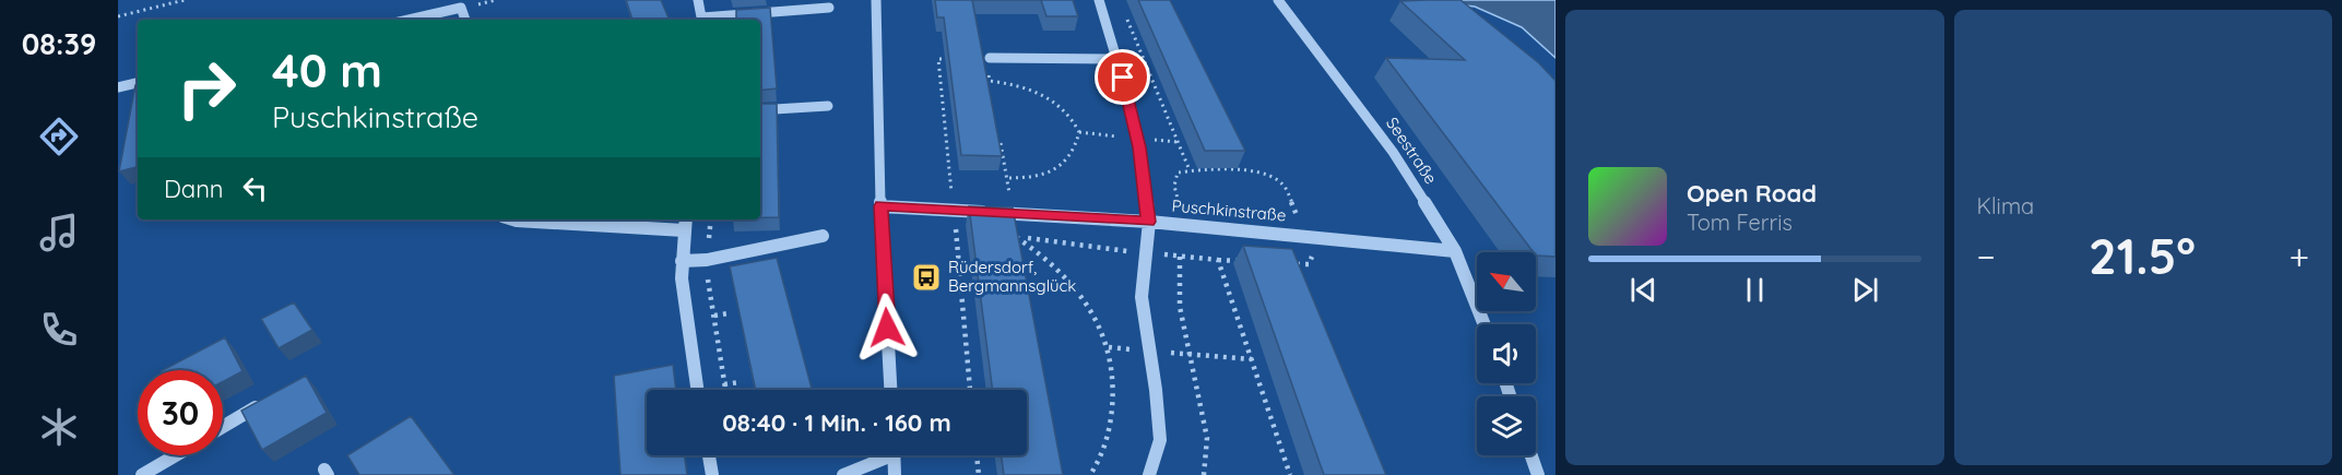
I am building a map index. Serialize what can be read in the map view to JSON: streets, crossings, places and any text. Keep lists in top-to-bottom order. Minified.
{"streets":{"street":["Seestraße","Puschkinstraße"]},"crossings":[["Seestraße","Puschkinstraße"]],"places":{"bus stop":["Rüdersdorf, Bergmannsglück"]},"north":"top left","page":{"tabs":"08:39","tile":"Klima","turn":["40 m","Puschkinstraße"],"then":"Dann","song":["Open Road","Tom Ferris"],"heat":["−","21.5°","+"],"limit":"30","trip":"08:40 · 1 Min. · 160 m"}}
